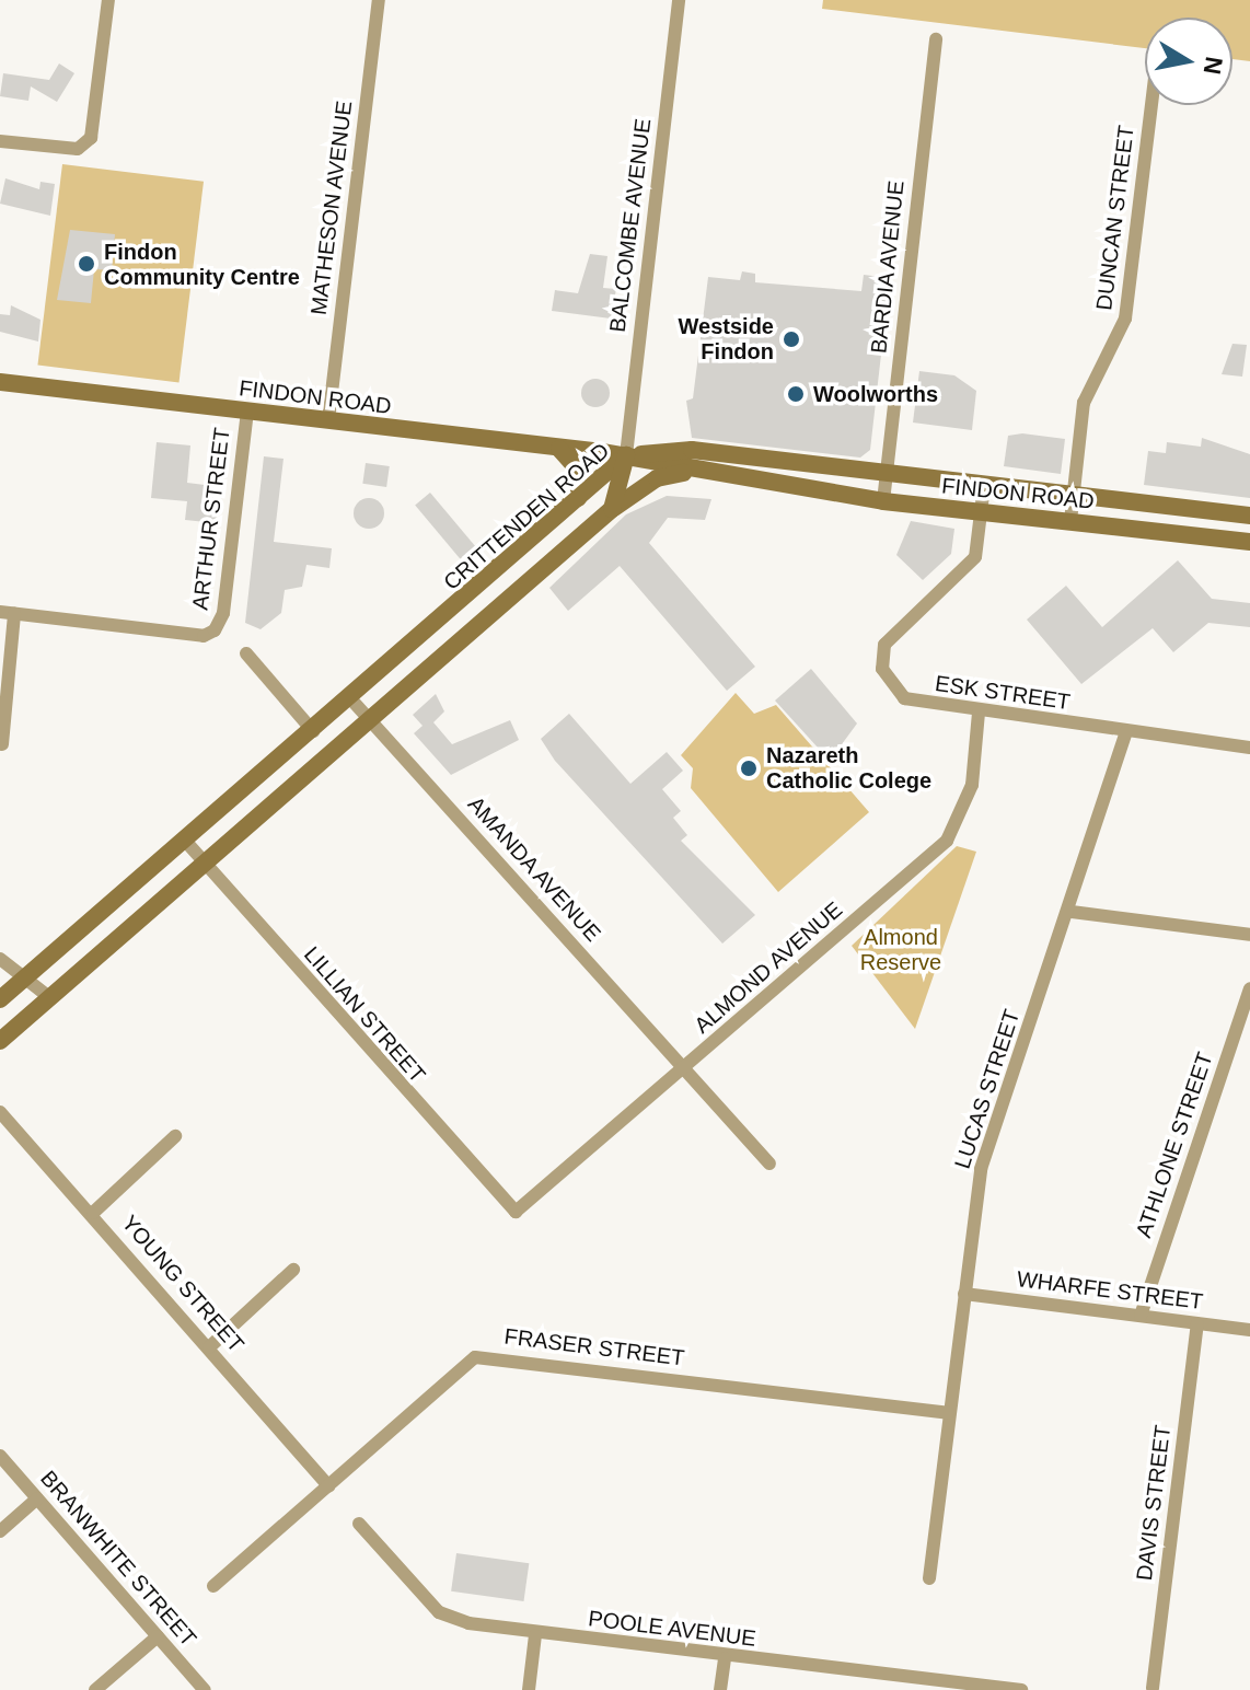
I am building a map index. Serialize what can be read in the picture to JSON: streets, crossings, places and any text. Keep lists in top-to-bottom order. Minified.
{"streets":{"main road":["FINDON ROAD","CRITTENDEN ROAD"],"street":["MATHESON AVENUE","DUNCAN STREET","BALCOMBE AVENUE","BARDIA AVENUE","ARTHUR STREET","ESK STREET","AMANDA AVENUE","ALMOND AVENUE","LILLIAN STREET","LUCAS STREET","ATHLONE STREET","YOUNG STREET","WHARFE STREET","FRASER STREET","DAVIS STREET","BRANWHITE STREET","POOLE AVENUE"]},"crossings":[["MATHESON AVENUE","FINDON ROAD"],["DUNCAN STREET","FINDON ROAD"],["BALCOMBE AVENUE","FINDON ROAD"],["BALCOMBE AVENUE","CRITTENDEN ROAD"],["BARDIA AVENUE","FINDON ROAD"],["FINDON ROAD","CRITTENDEN ROAD"],["FINDON ROAD","ARTHUR STREET"],["FINDON ROAD","ESK STREET"],["CRITTENDEN ROAD","AMANDA AVENUE"],["CRITTENDEN ROAD","LILLIAN STREET"],["ESK STREET","ALMOND AVENUE"],["ESK STREET","LUCAS STREET"],["AMANDA AVENUE","ALMOND AVENUE"],["ALMOND AVENUE","LILLIAN STREET"],["LUCAS STREET","WHARFE STREET"],["LUCAS STREET","FRASER STREET"],["ATHLONE STREET","WHARFE STREET"],["YOUNG STREET","FRASER STREET"],["WHARFE STREET","DAVIS STREET"]],"parks":["Almond Reserve"],"places":["Findon Community Centre","Westside Findon","Woolworths","Nazareth Catholic Colege"],"north":"right"}
